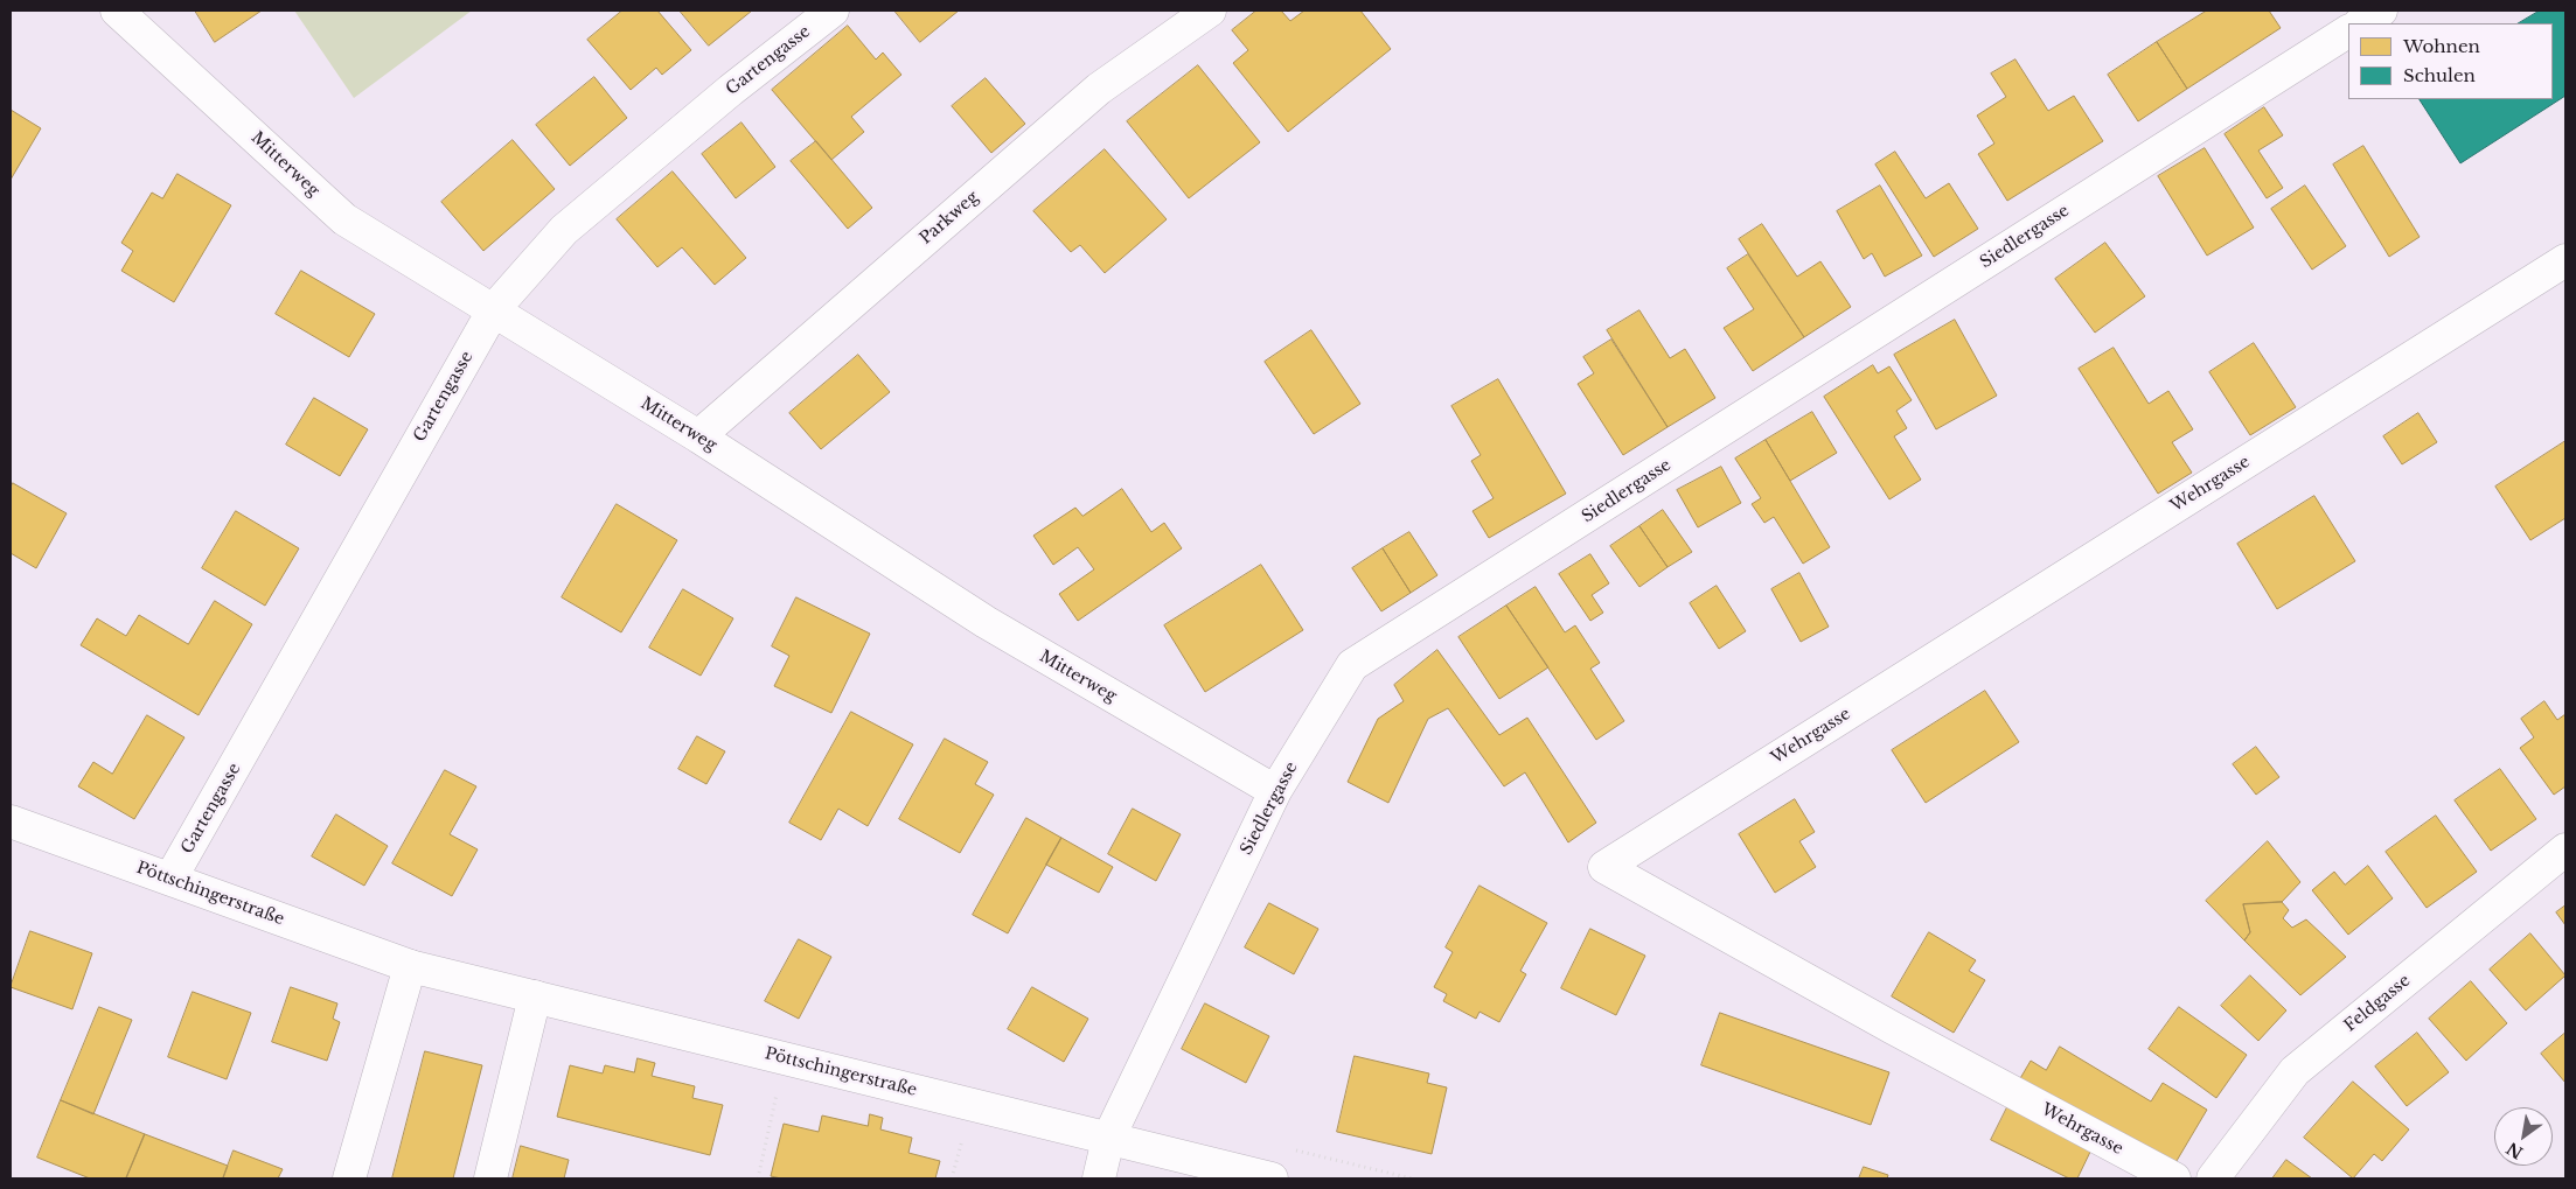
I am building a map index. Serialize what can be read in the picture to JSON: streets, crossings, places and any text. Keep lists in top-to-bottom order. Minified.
{"streets":{"street":["Gartengasse","Mitterweg","Parkweg","Siedlergasse","Wehrgasse","Pöttschingerstraße","Feldgasse"]},"crossings":[["Gartengasse","Mitterweg"],["Gartengasse","Pöttschingerstraße"],["Mitterweg","Parkweg"],["Mitterweg","Siedlergasse"],["Siedlergasse","Pöttschingerstraße"]],"legend":["Wohnen","Schulen"],"north":"bottom left"}
